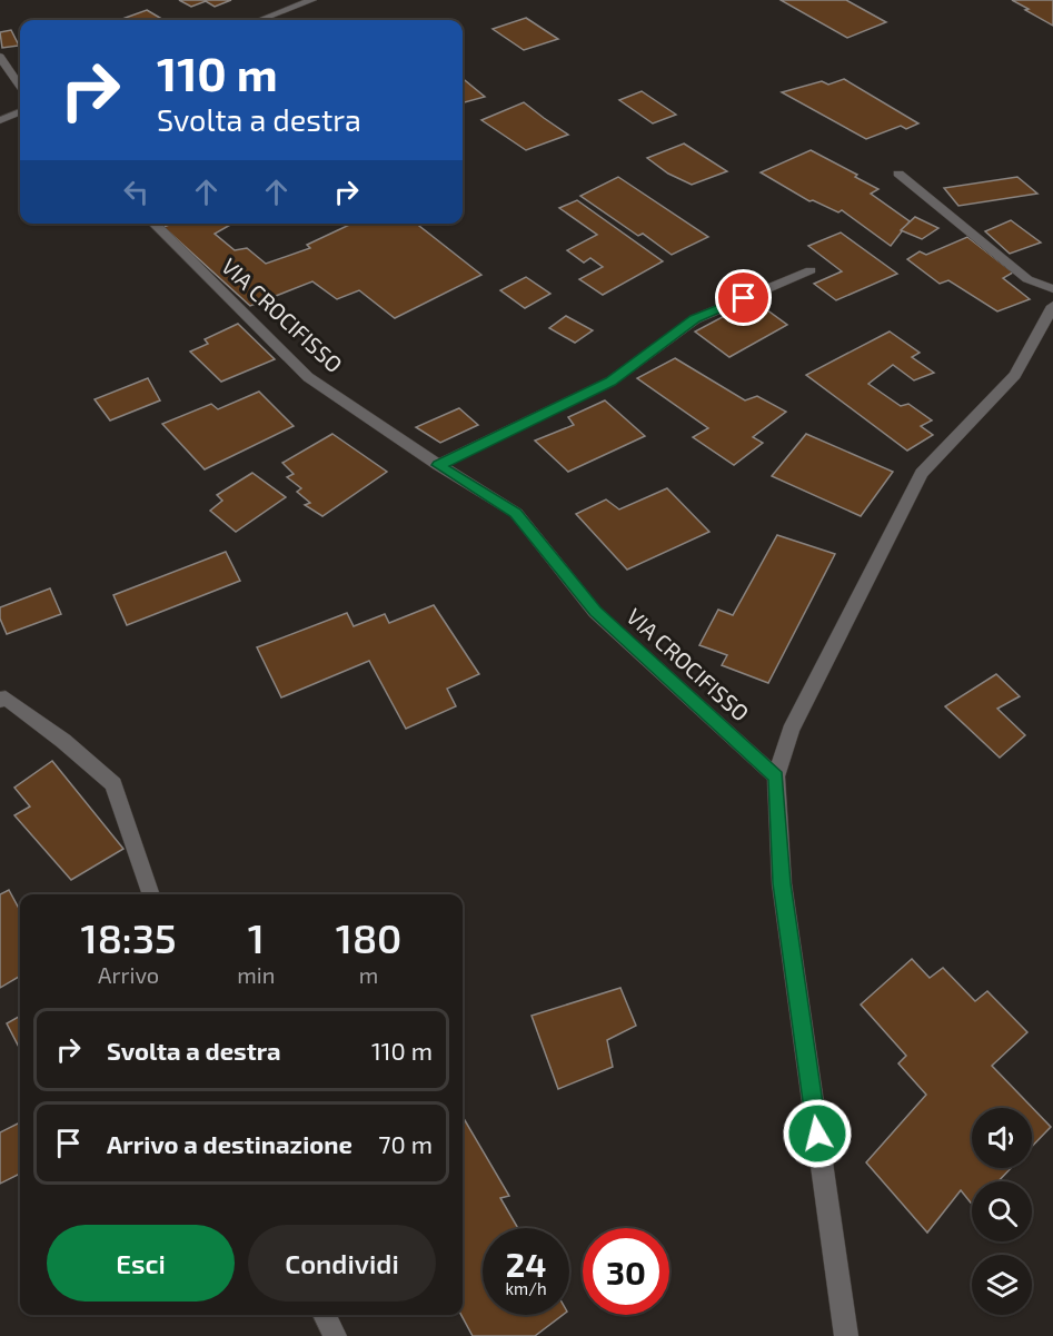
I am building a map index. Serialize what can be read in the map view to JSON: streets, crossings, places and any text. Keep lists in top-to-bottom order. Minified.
{"streets":{"street":["VIA CROCIFISSO"]},"page":{"turn":["110 m","Svolta a destra"],"eta":["18:35","Arrivo","1","min","180","m"],"list":[{"name":"Svolta a destra","value":"110 m"},{"name":"Arrivo a destinazione","value":"70 m"}],"buttons":["Esci","Condividi"],"speed":"24 km/h","limit":"30"}}
